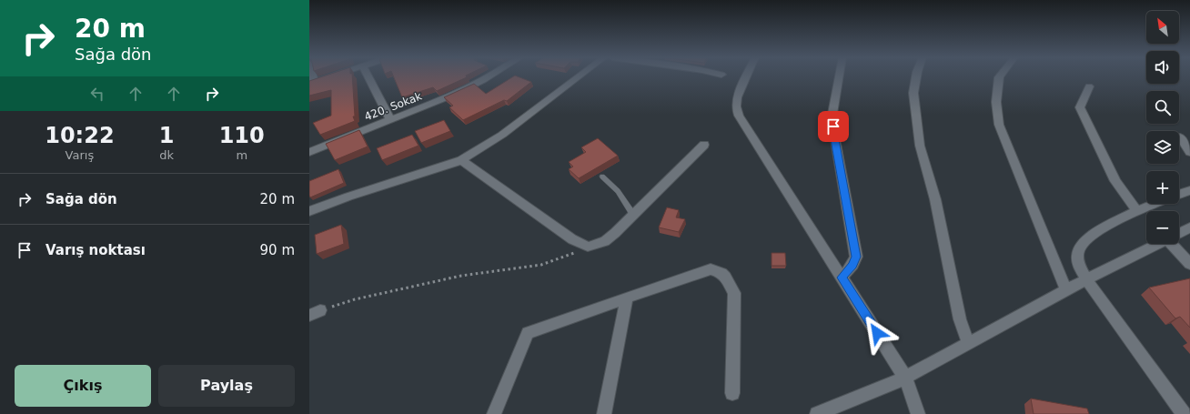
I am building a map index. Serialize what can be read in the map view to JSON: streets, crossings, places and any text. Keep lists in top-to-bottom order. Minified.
{"streets":{"street":["420. Sokak"]},"north":"top left","page":{"turn":["20 m","Sağa dön"],"map_buttons":["+","−"],"eta":["10:22","Varış","1","dk","110","m"],"list":[{"name":"Sağa dön","value":"20 m"},{"name":"Varış noktası","value":"90 m"}],"buttons":["Çıkış","Paylaş"]}}
